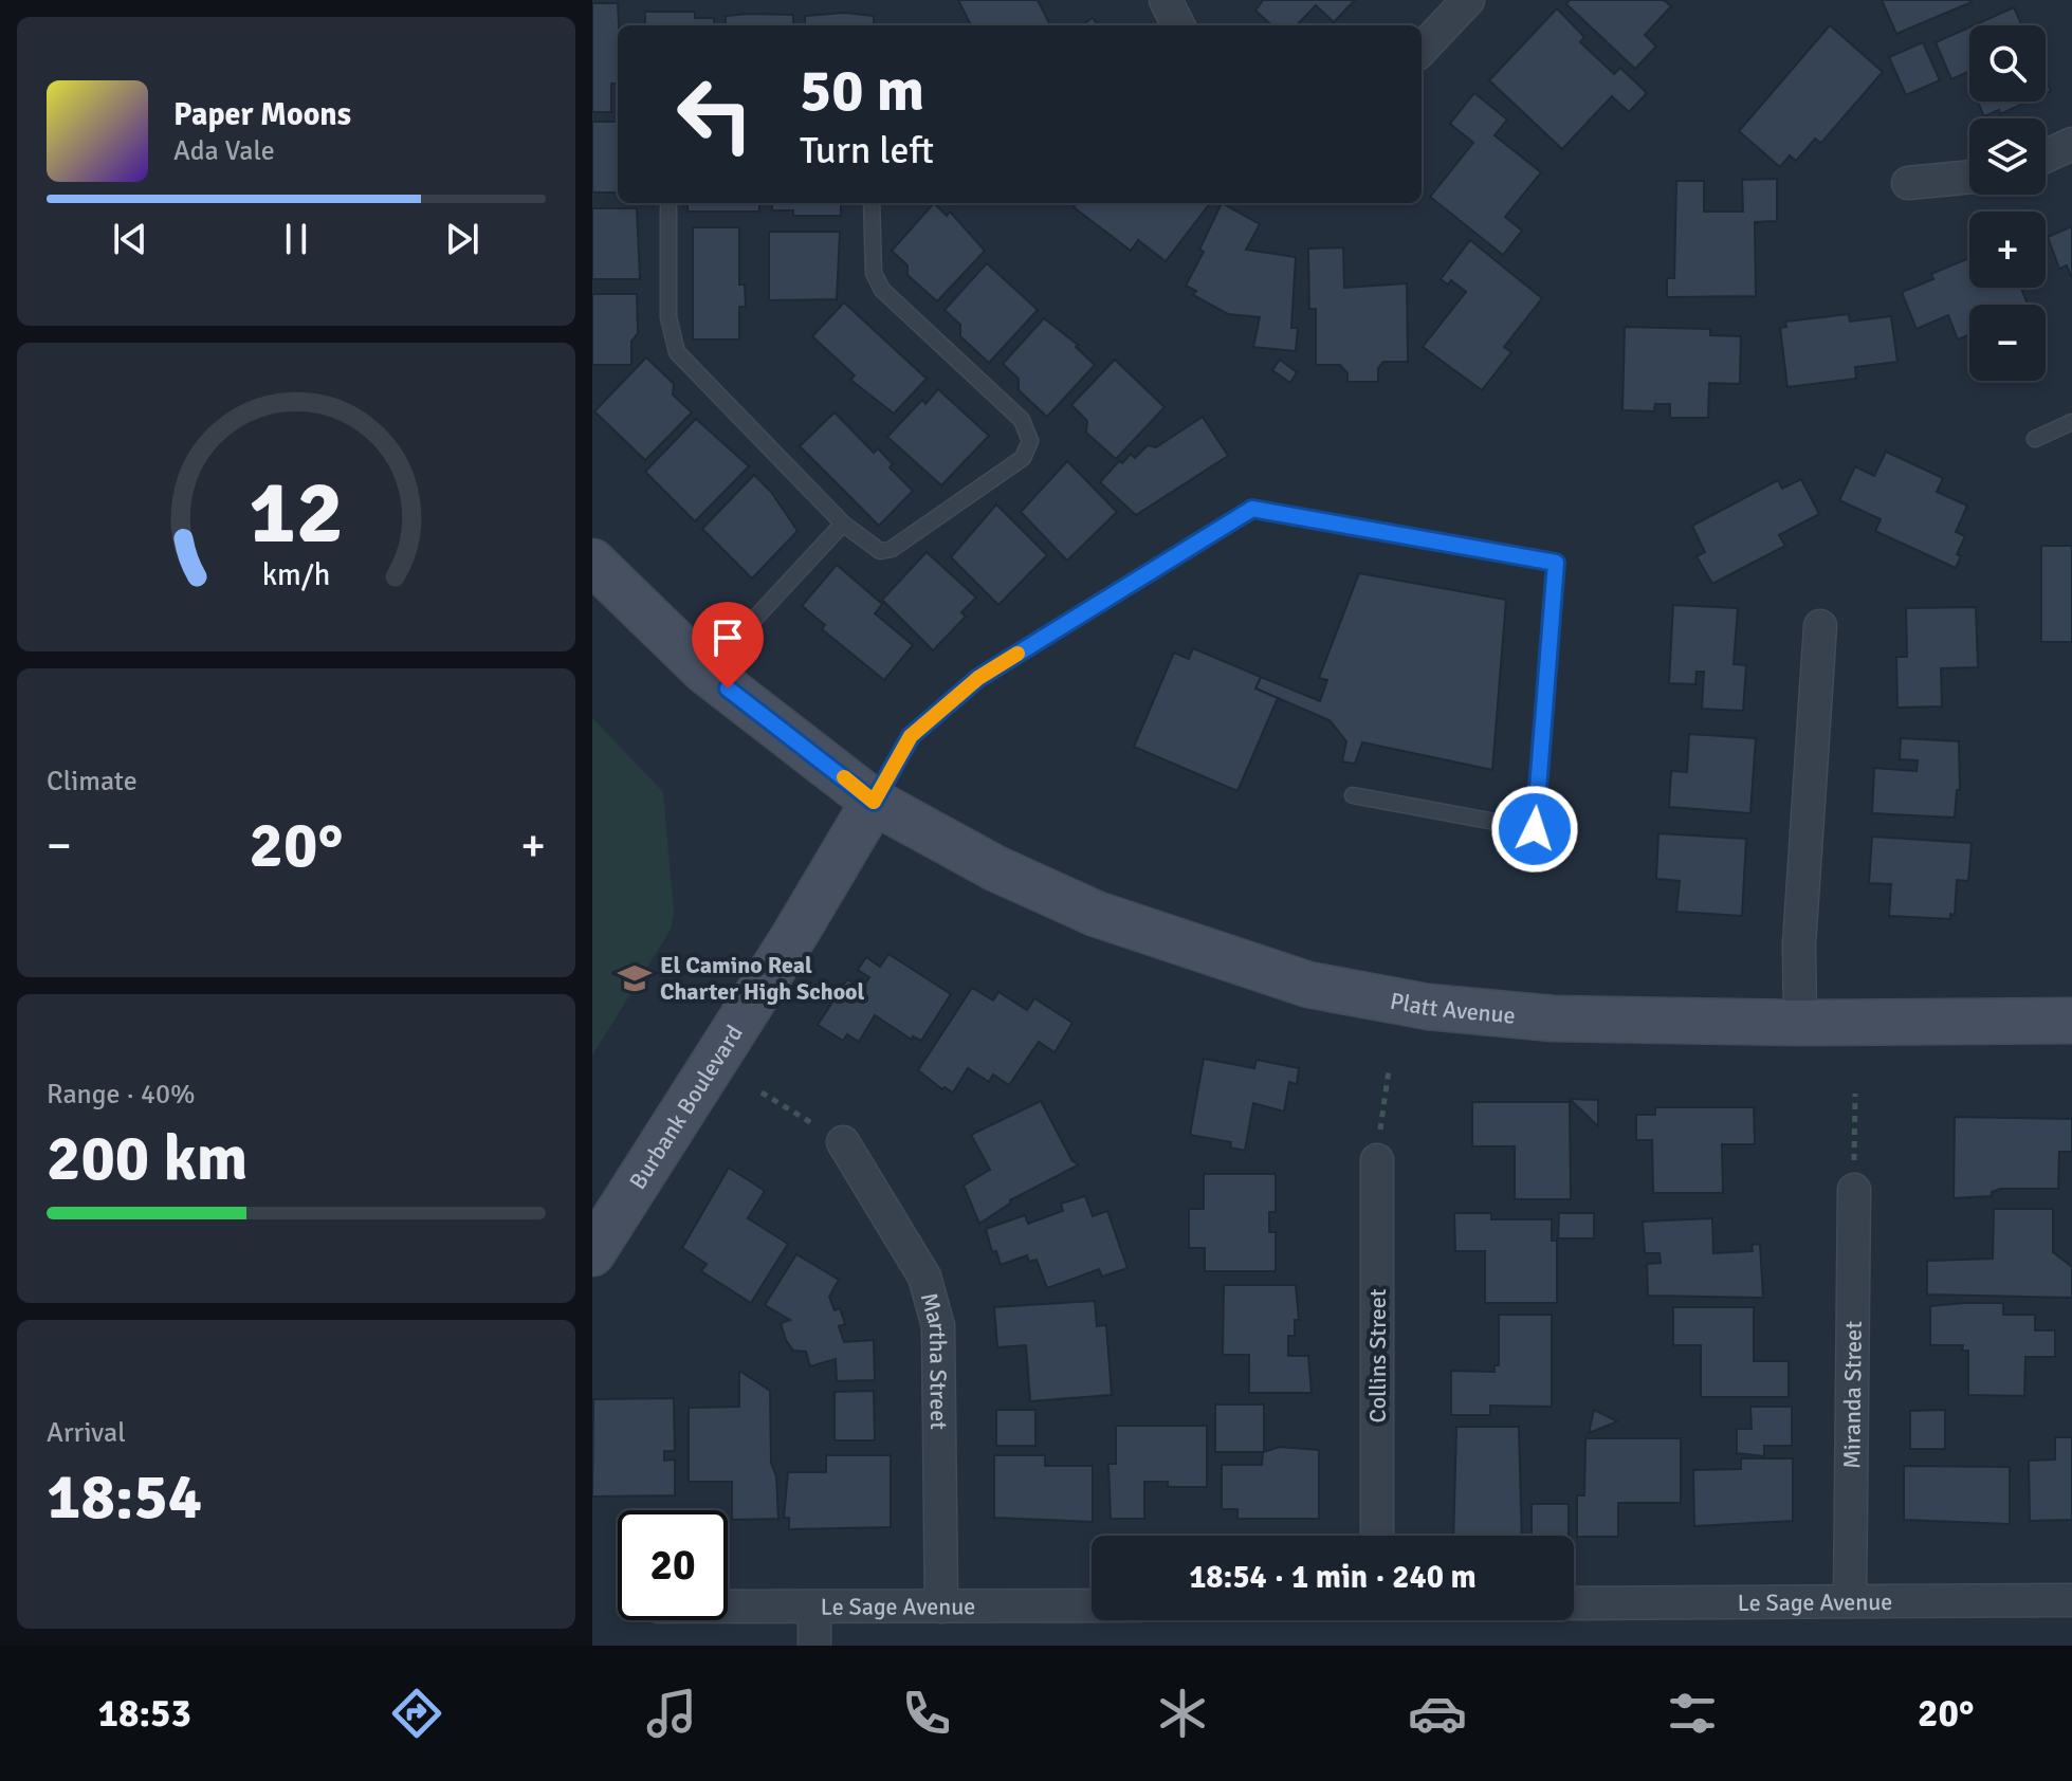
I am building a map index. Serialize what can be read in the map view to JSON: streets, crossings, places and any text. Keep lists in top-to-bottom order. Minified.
{"streets":{"main road":["Platt Avenue","Burbank Boulevard"],"street":["Collins Street","Martha Street","Miranda Street","Le Sage Avenue"]},"crossings":[["Platt Avenue","Burbank Boulevard"],["Martha Street","Le Sage Avenue"],["Miranda Street","Le Sage Avenue"]],"places":{"school or university":["El Camino Real Charter High School"]},"page":{"map_buttons":["+","−"],"turn":["50 m","Turn left"],"song":["Paper Moons","Ada Vale"],"tile":["Climate",["Range · 40%","200 km"],["Arrival","18:54"]],"heat":["−","20°","+"],"limit":"20","trip":"18:54 · 1 min · 240 m","tabs":["18:53","20°"],"gauge":["12","km/h"]}}
